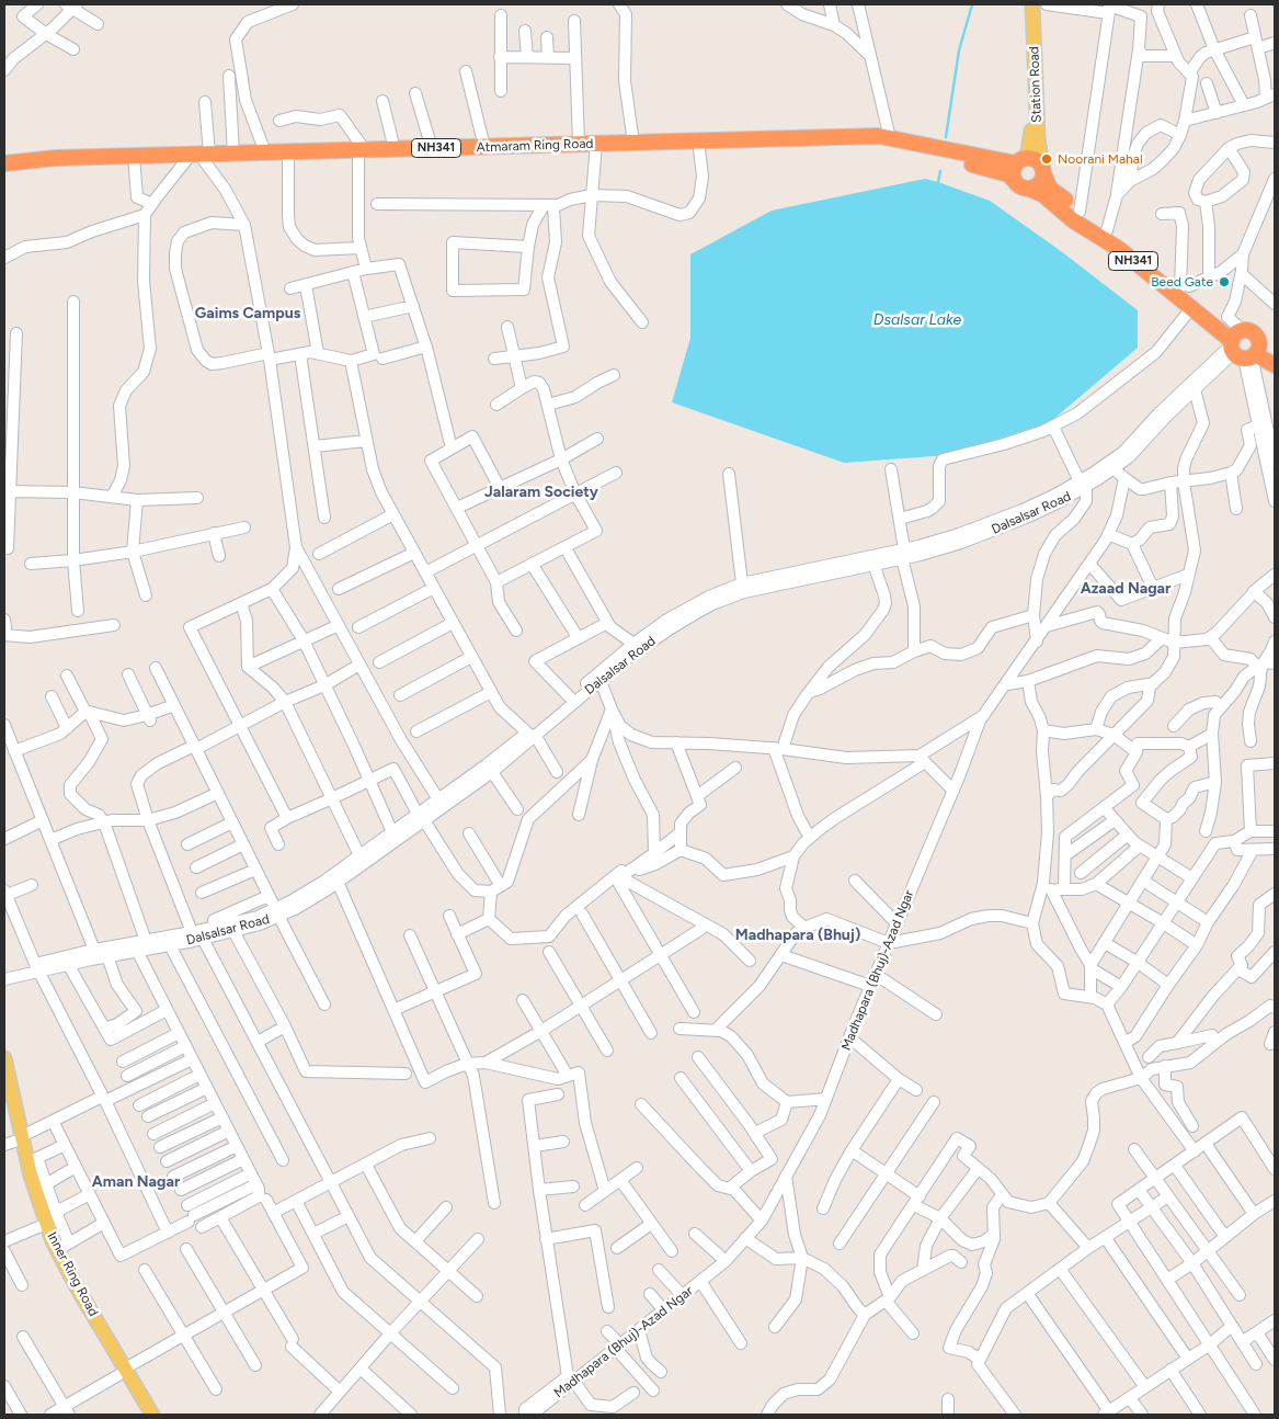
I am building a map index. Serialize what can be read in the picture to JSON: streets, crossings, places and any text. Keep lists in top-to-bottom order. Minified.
{"streets":{"highway":["Atmaram Ring Road","NH341"],"main road":["Station Road","Inner Ring Road"],"street":["Dalsalsar Road","Madhapara (Bhuj)-Azad Ngar"]},"crossings":[["Station Road","Atmaram Ring Road"],["Station Road","NH341"],["Atmaram Ring Road","NH341"],["NH341","Dalsalsar Road"]],"districts":["Gaims Campus","Jalaram Society","Azaad Nagar","Madhapara (Bhuj)","Aman Nagar"],"water":["Dsalsar Lake"],"places":["Noorani Mahal","Beed Gate"]}
